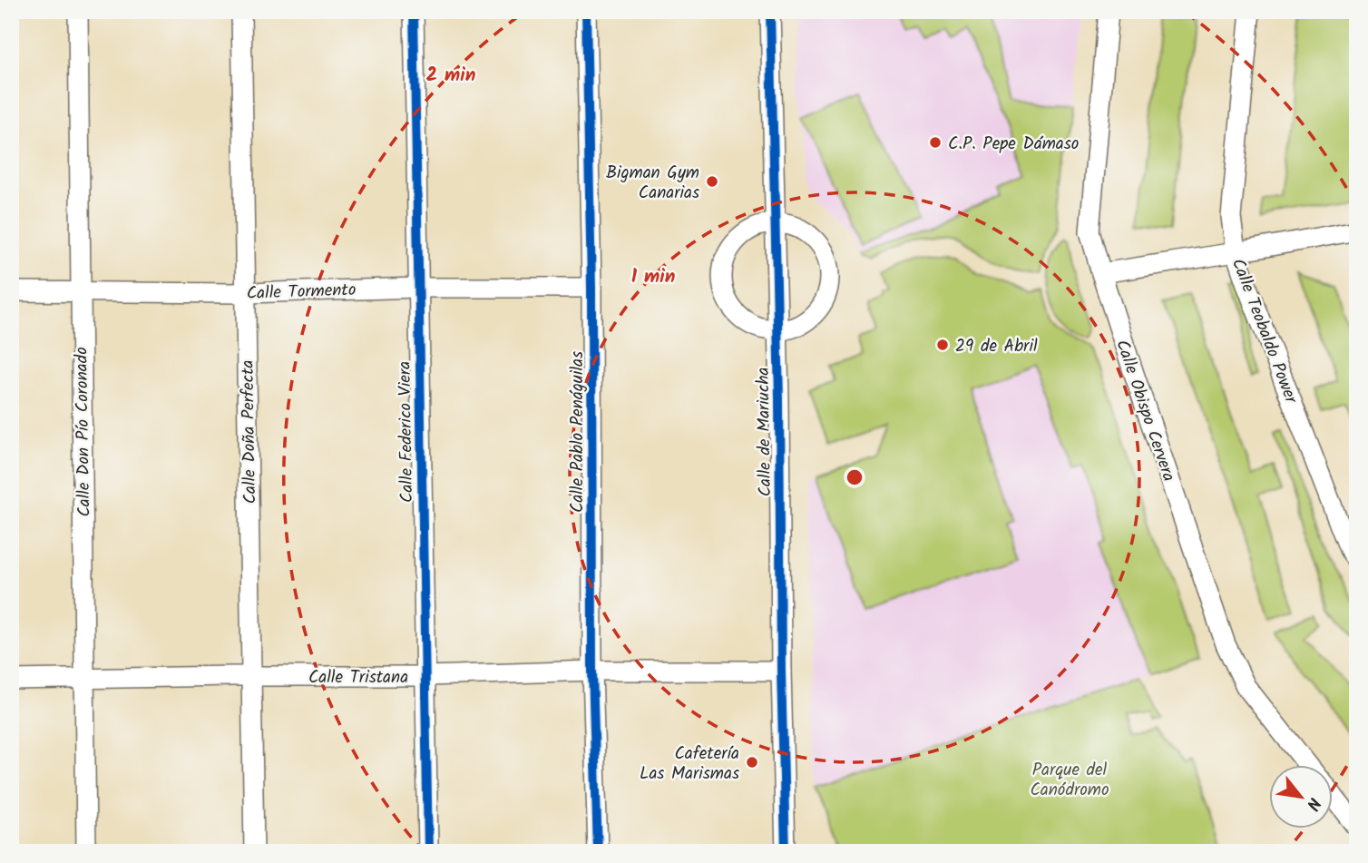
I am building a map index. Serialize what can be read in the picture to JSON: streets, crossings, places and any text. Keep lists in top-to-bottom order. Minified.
{"streets":{"street":["Calle Tormento","Calle Teobaldo Power","Calle Obispo Cervera","Calle Don Pío Coronado","Calle Doña Perfecta","Calle Federico Viera","Calle Pablo Penáguilas","Calle de Mariucha","Calle Tristana"]},"crossings":[["Calle Tormento","Calle Don Pío Coronado"],["Calle Tormento","Calle Doña Perfecta"],["Calle Tormento","Calle Federico Viera"],["Calle Tormento","Calle Pablo Penáguilas"],["Calle Don Pío Coronado","Calle Tristana"],["Calle Doña Perfecta","Calle Tristana"],["Calle Federico Viera","Calle Tristana"],["Calle Pablo Penáguilas","Calle Tristana"],["Calle de Mariucha","Calle Tristana"]],"parks":["Parque del Canódromo"],"places":["C.P. Pepe Dámaso","Bigman Gym Canarias","29 de Abril","Cafetería Las Marismas"],"north":"bottom right","rings":["2 min","1 min"]}
